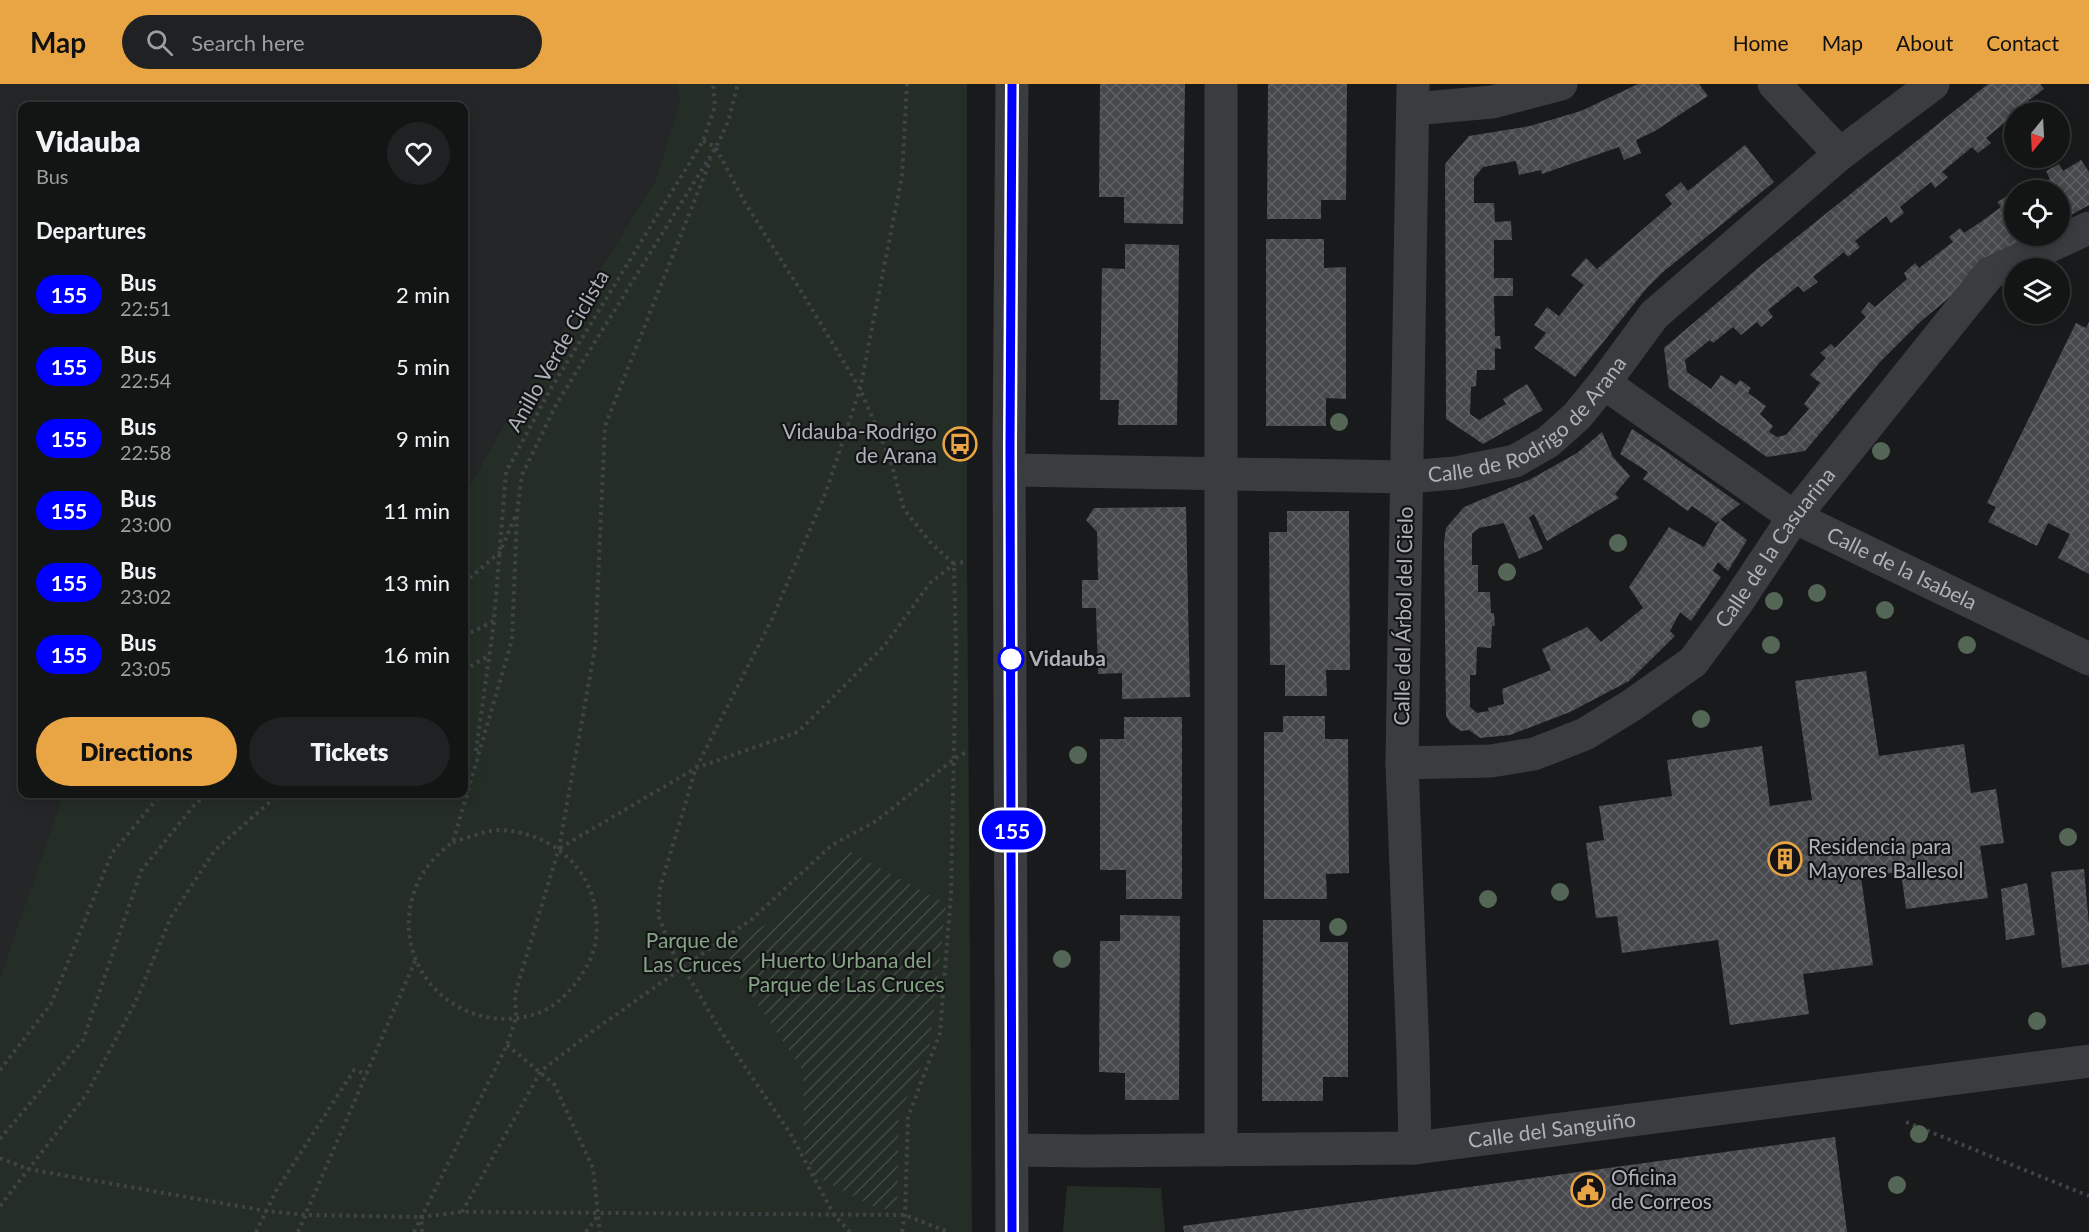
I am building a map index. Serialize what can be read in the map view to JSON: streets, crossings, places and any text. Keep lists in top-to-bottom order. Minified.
{"streets":{"street":["Calle de Rodrigo de Arana","Calle de la Casuarina","Calle de la Isabela","Calle del Árbol del Cielo","Calle del Sanguiño"],"path":["Anillo Verde Ciclista"]},"crossings":[["Calle de Rodrigo de Arana","Calle de la Isabela"],["Calle de Rodrigo de Arana","Calle del Árbol del Cielo"],["Calle de la Casuarina","Calle de la Isabela"],["Calle de la Casuarina","Calle del Árbol del Cielo"],["Calle del Árbol del Cielo","Calle del Sanguiño"]],"parks":["Parque de Las Cruces","Huerto Urbana del Parque de Las Cruces"],"places":{"bus stop":["Vidauba-Rodrigo de Arana"],"other":["Vidauba"],"building":["Residencia para Mayores Ballesol"],"public building":["Oficina de Correos"]},"lines":["bus line 155"],"north":"bottom","page":{"header":"Map","search":"Search here","nav":["Home","Map","About","Contact"],"on_map":"155","heading":[["Vidauba","Bus"],"Departures"],"list":[{"mark":"155","name":"Bus","note":"22:51","value":"2 min"},{"mark":"155","name":"Bus","note":"22:54","value":"5 min"},{"mark":"155","name":"Bus","note":"22:58","value":"9 min"},{"mark":"155","name":"Bus","note":"23:00","value":"11 min"},{"mark":"155","name":"Bus","note":"23:02","value":"13 min"},{"mark":"155","name":"Bus","note":"23:05","value":"16 min"}],"buttons":["Directions","Tickets"]}}
